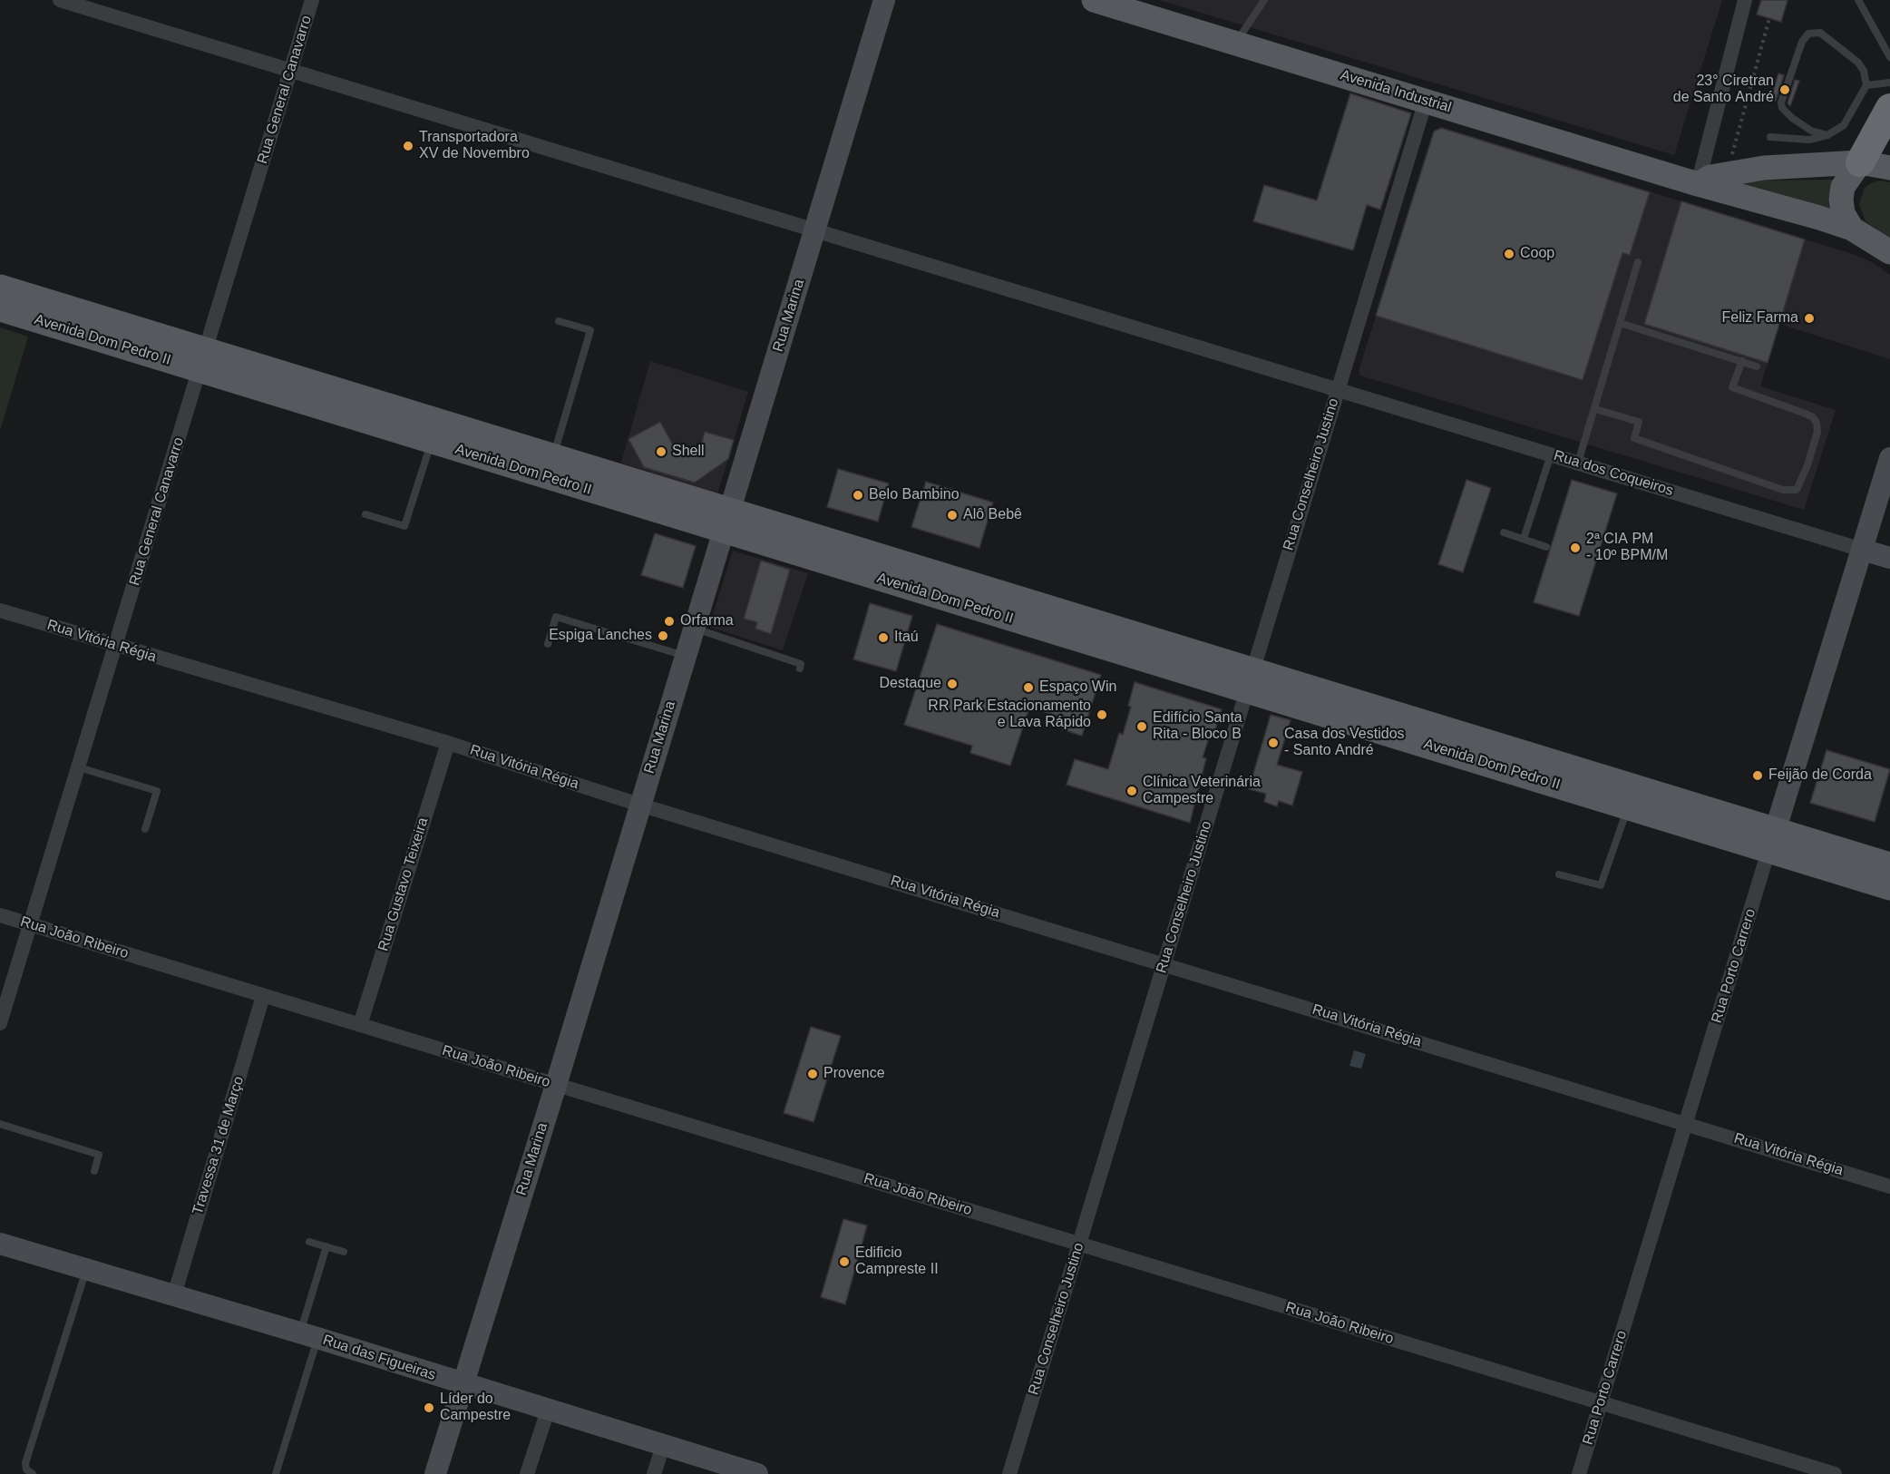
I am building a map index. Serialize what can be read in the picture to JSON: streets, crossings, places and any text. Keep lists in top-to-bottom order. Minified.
{"streets":{"main road":["Avenida Industrial","Avenida Dom Pedro II"],"street":["Rua General Canavarro","Rua Marina","Rua dos Coqueiros","Rua Conselheiro Justino","Rua Vitória Régia","Rua Gustavo Teixeira","Rua João Ribeiro","Rua Porto Carrero","Travessa 31 de Março","Rua das Figueiras"]},"crossings":[["Rua General Canavarro","Avenida Dom Pedro II"],["Rua General Canavarro","Rua dos Coqueiros"],["Rua General Canavarro","Rua Vitória Régia"],["Rua General Canavarro","Rua João Ribeiro"],["Avenida Industrial","Rua Conselheiro Justino"],["Rua Marina","Avenida Dom Pedro II"],["Rua Marina","Rua dos Coqueiros"],["Rua Marina","Rua Vitória Régia"],["Rua Marina","Rua João Ribeiro"],["Rua Marina","Rua das Figueiras"],["Avenida Dom Pedro II","Rua Conselheiro Justino"],["Avenida Dom Pedro II","Rua Porto Carrero"],["Rua dos Coqueiros","Rua Conselheiro Justino"],["Rua dos Coqueiros","Rua Porto Carrero"],["Rua Conselheiro Justino","Rua Vitória Régia"],["Rua Conselheiro Justino","Rua João Ribeiro"],["Rua Vitória Régia","Rua Gustavo Teixeira"],["Rua Vitória Régia","Rua Porto Carrero"],["Rua Gustavo Teixeira","Rua João Ribeiro"],["Rua João Ribeiro","Rua Porto Carrero"],["Rua João Ribeiro","Travessa 31 de Março"],["Travessa 31 de Março","Rua das Figueiras"]],"places":["23° Ciretran de Santo André","Transportadora XV de Novembro","Coop","Feliz Farma","Shell","Belo Bambino","Alô Bebê","2ª CIA PM - 10º BPM/M","Orfarma","Espiga Lanches","Itaú","Destaque","Espaço Win","RR Park Estacionamento e Lava Rápido","Edifício Santa Rita - Bloco B","Casa dos Vestidos - Santo André","Feijão de Corda","Clínica Veterinária Campestre","Provence","Edificio Campreste II","Líder do Campestre"]}
